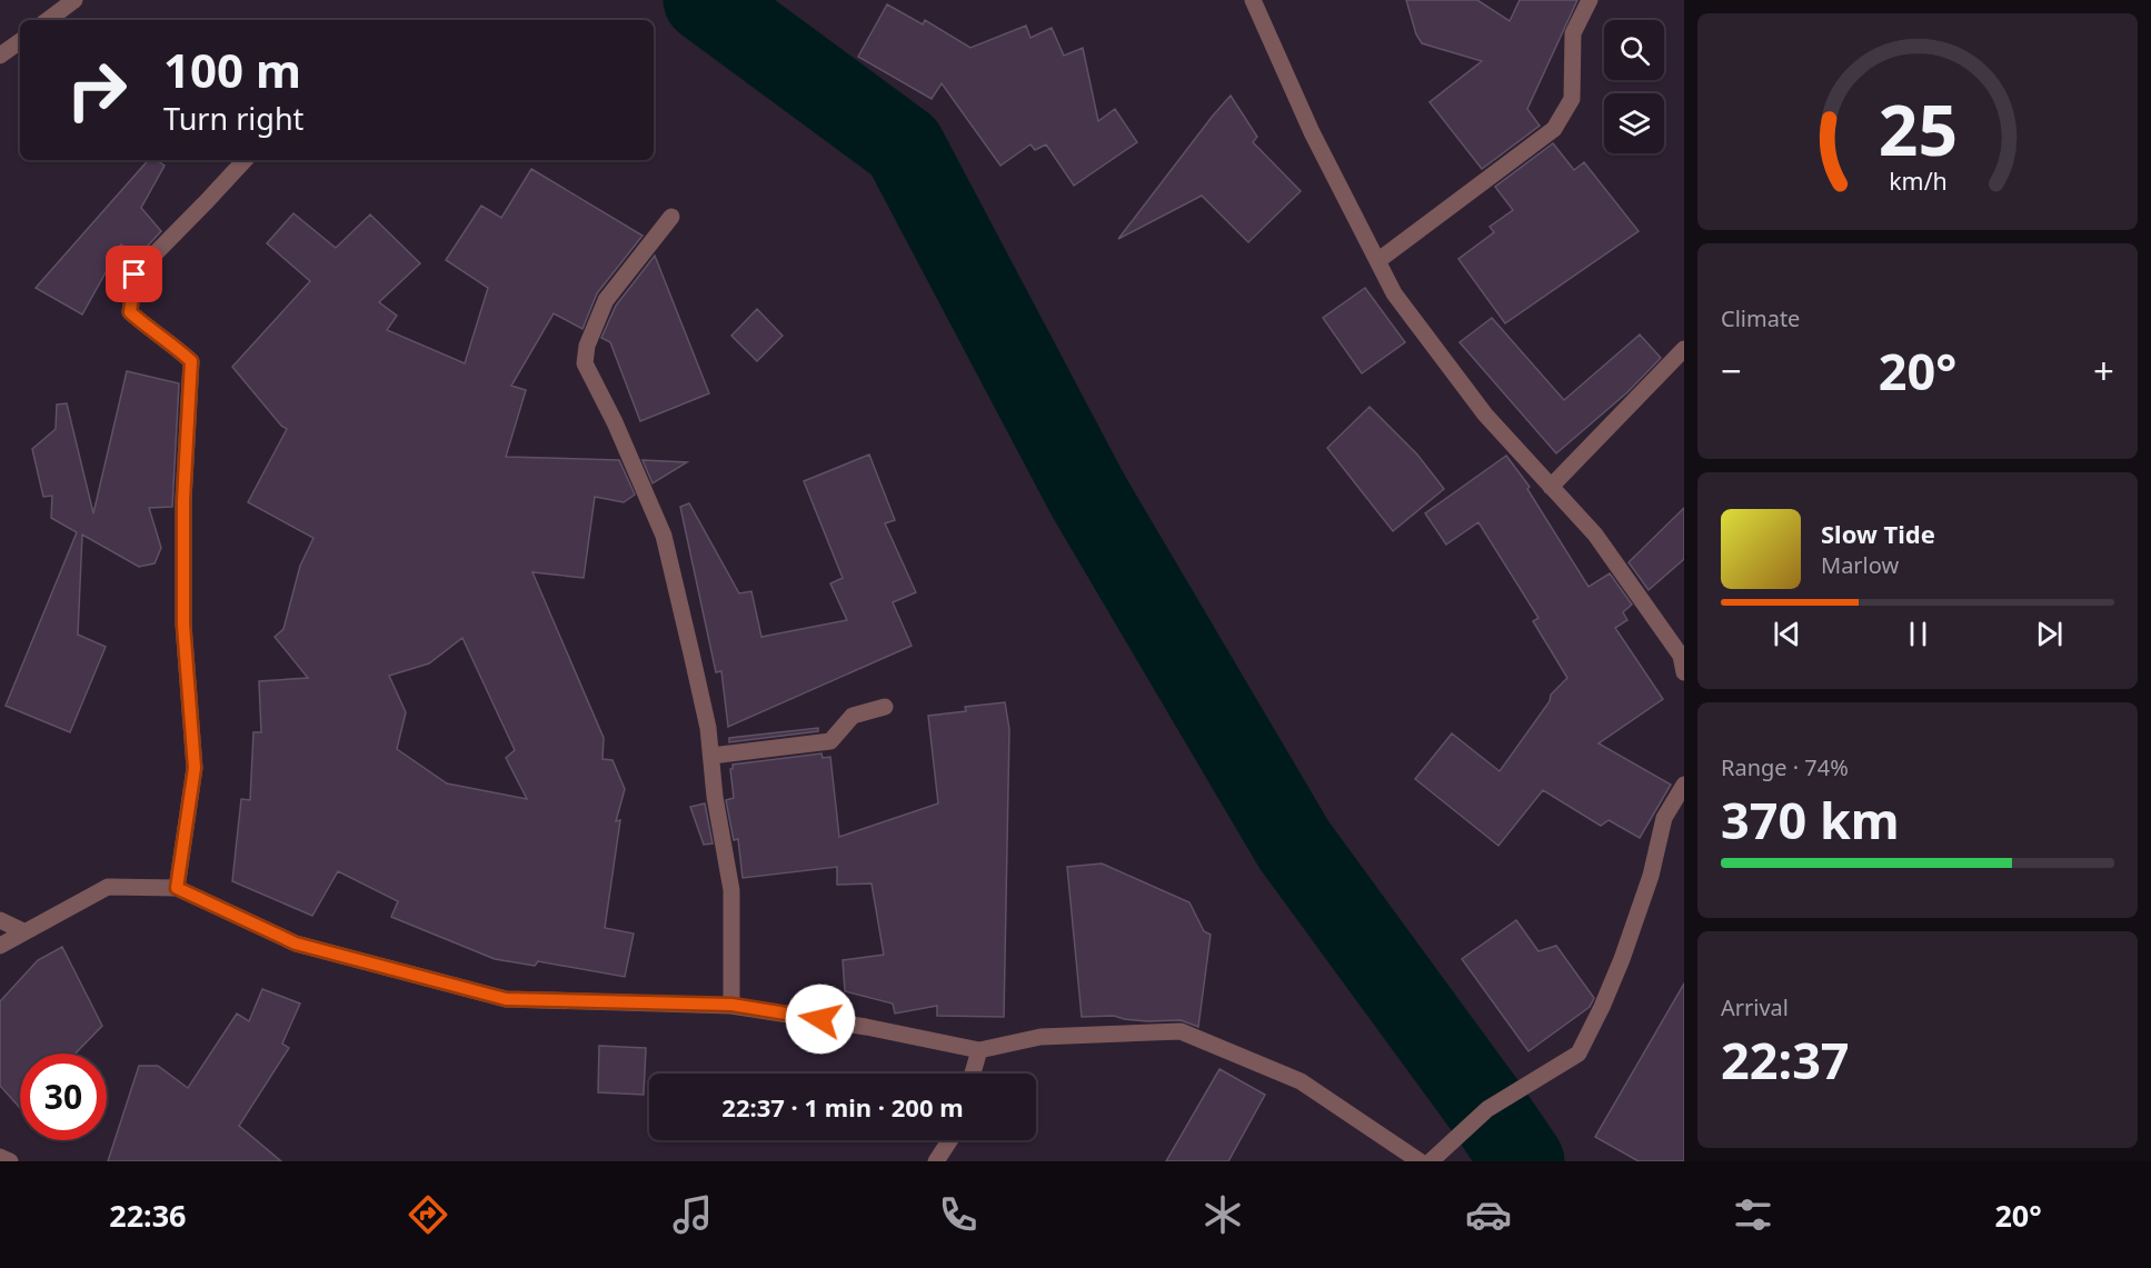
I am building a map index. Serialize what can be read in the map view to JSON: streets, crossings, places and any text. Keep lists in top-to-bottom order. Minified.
{"page":{"turn":["100 m","Turn right"],"tile":["Climate",["Range · 74%","370 km"],["Arrival","22:37"]],"heat":["−","20°","+"],"song":["Slow Tide","Marlow"],"limit":"30","trip":"22:37 · 1 min · 200 m","tabs":["22:36","20°"],"gauge":["25","km/h"]}}
